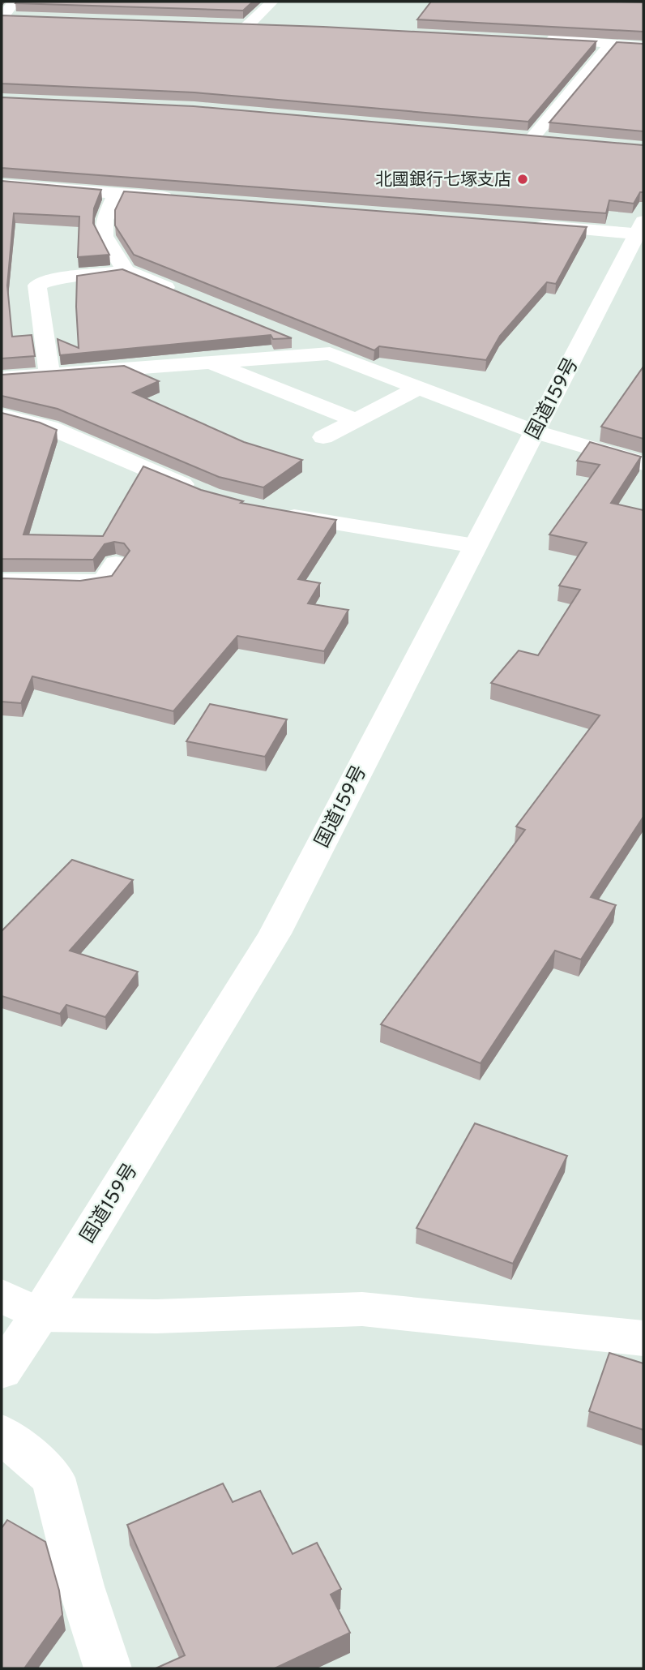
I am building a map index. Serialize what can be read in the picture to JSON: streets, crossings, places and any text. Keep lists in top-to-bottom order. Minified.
{"streets":{"main road":["国道159号"]},"places":["北國銀行七塚支店"]}
